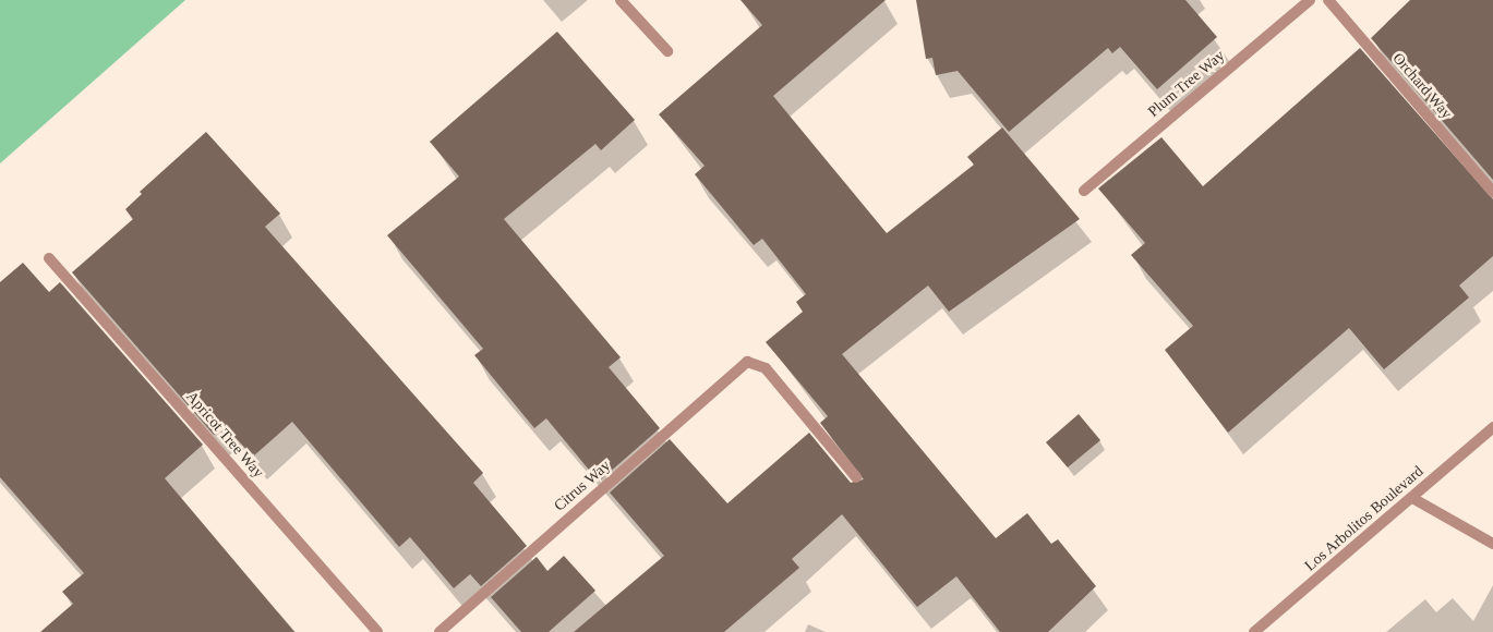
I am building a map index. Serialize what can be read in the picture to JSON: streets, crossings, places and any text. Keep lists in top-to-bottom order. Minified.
{"streets":{"street":["Plum Tree Way","Orchard Way","Apricot Tree Way","Citrus Way","Los Arbolitos Boulevard"]}}
